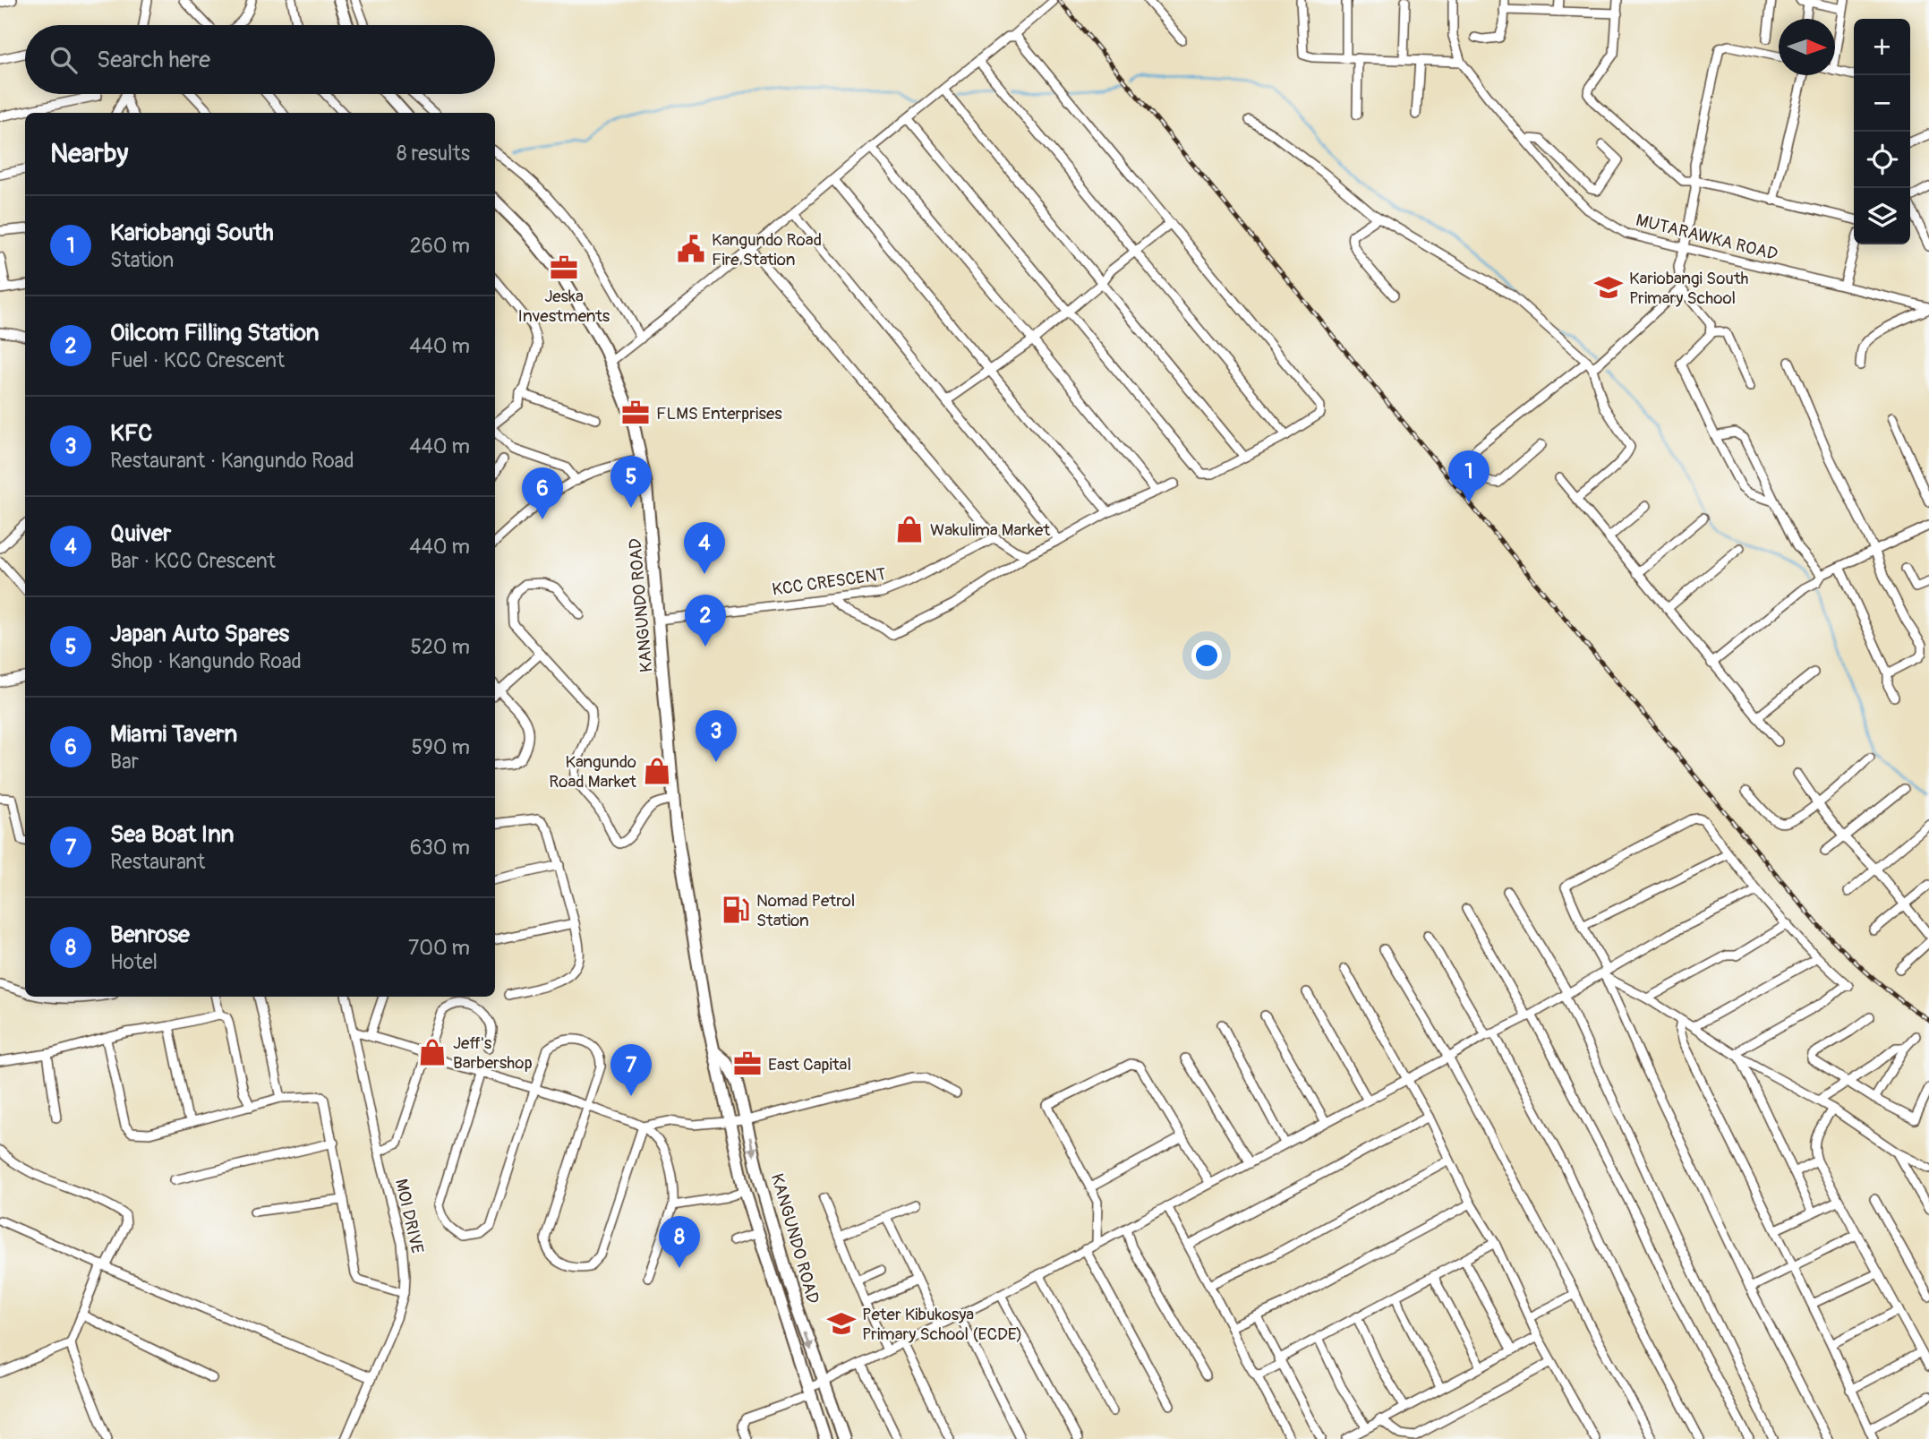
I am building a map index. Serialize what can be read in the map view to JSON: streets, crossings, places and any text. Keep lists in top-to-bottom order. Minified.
{"streets":{"highway":["KANGUNDO ROAD"],"street":["MUTARAWKA ROAD","KCC CRESCENT","MOI DRIVE"]},"crossings":[["KCC CRESCENT","KANGUNDO ROAD"]],"places":{"public building":["Kangundo Road Fire Station"],"office":["Jeska Investments","FLMS Enterprises","East Capital"],"school or university":["Kariobangi South Primary School","Peter Kibukosya Primary School (ECDE)"],"shop":["Wakulima Market","Kangundo Road Market","Jeff's Barbershop"],"fuel station":["Nomad Petrol Station"]},"north":"right","page":{"map_buttons":["+","−"],"search":"Search here","heading":["Nearby","8 results"],"list":[{"mark":"1","name":"Kariobangi South","note":"Station","value":"260 m"},{"mark":"2","name":"Oilcom Filling Station","note":"Fuel · KCC Crescent","value":"440 m"},{"mark":"3","name":"KFC","note":"Restaurant · Kangundo Road","value":"440 m"},{"mark":"4","name":"Quiver","note":"Bar · KCC Crescent","value":"440 m"},{"mark":"5","name":"Japan Auto Spares","note":"Shop · Kangundo Road","value":"520 m"},{"mark":"6","name":"Miami Tavern","note":"Bar","value":"590 m"},{"mark":"7","name":"Sea Boat Inn","note":"Restaurant","value":"630 m"},{"mark":"8","name":"Benrose","note":"Hotel","value":"700 m"}],"pins":["1","5","6","4","2","3","7","8"]}}
